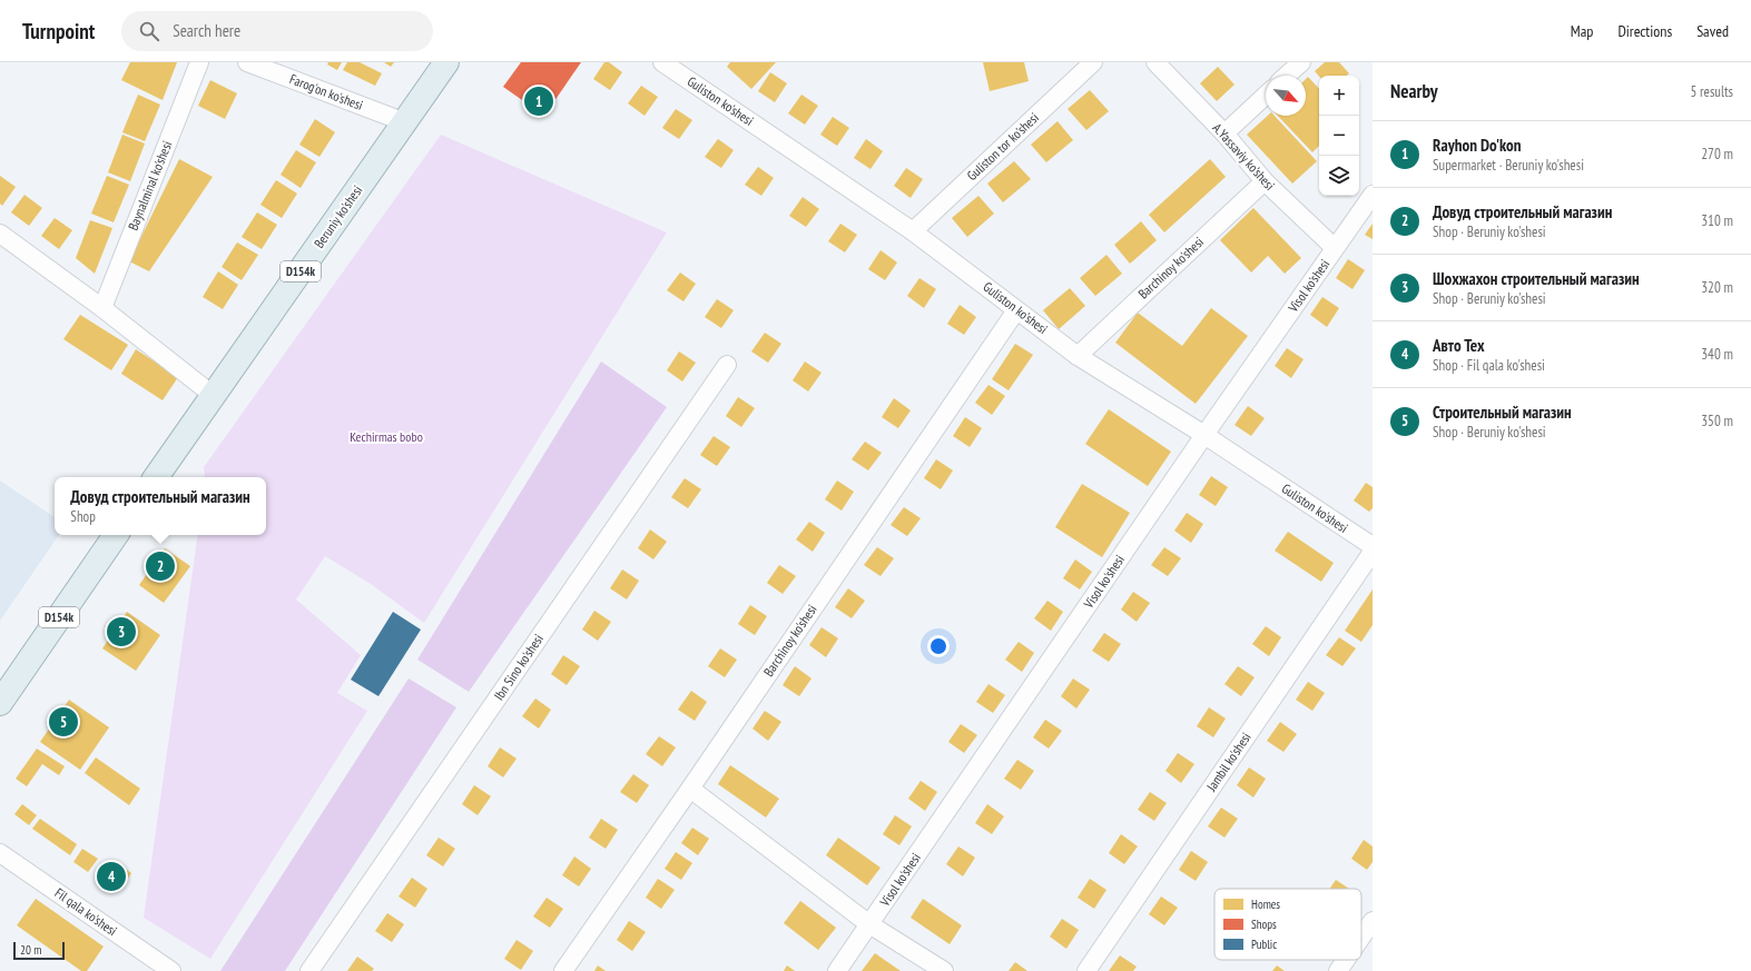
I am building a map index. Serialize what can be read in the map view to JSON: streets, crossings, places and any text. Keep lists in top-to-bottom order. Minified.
{"streets":{"main road":["Beruniy ko'shesi","D154k"],"street":["Farog'on ko'shesi","Guliston ko'shesi","Guliston tor ko'shesi","A.Yassaviy ko'shesi","Baynalminal ko'shesi","Barchinoy ko'shesi","Visol ko'shesi","Ibn Sino ko'shesi","Jambil ko'shesi","Fil qala ko'shesi"]},"crossings":[["Farog'on ko'shesi","Beruniy ko'shesi"],["Guliston ko'shesi","Guliston tor ko'shesi"],["Guliston ko'shesi","Barchinoy ko'shesi"],["Guliston ko'shesi","Visol ko'shesi"],["A.Yassaviy ko'shesi","Barchinoy ko'shesi"],["A.Yassaviy ko'shesi","Visol ko'shesi"]],"parks":["Kechirmas bobo"],"legend":["Homes","Shops","Public"],"scale_bar":"20 m","north":"bottom right","page":{"header":"Turnpoint","search":"Search here","nav":["Map","Directions","Saved"],"heading":["Nearby","5 results"],"map_buttons":["+","−"],"pins":["1","2","3","5","4"],"list":[{"mark":"1","name":"Rayhon Do'kon","note":"Supermarket · Beruniy ko'shesi","value":"270 m"},{"mark":"2","name":"Довуд строительный магазин","note":"Shop · Beruniy ko'shesi","value":"310 m"},{"mark":"3","name":"Шохжахон строительный магазин","note":"Shop · Beruniy ko'shesi","value":"320 m"},{"mark":"4","name":"Авто Тех","note":"Shop · Fil qala ko'shesi","value":"340 m"},{"mark":"5","name":"Строительный магазин","note":"Shop · Beruniy ko'shesi","value":"350 m"}],"popup":["Довуд строительный магазин","Shop"],"scale":"20 m"}}
